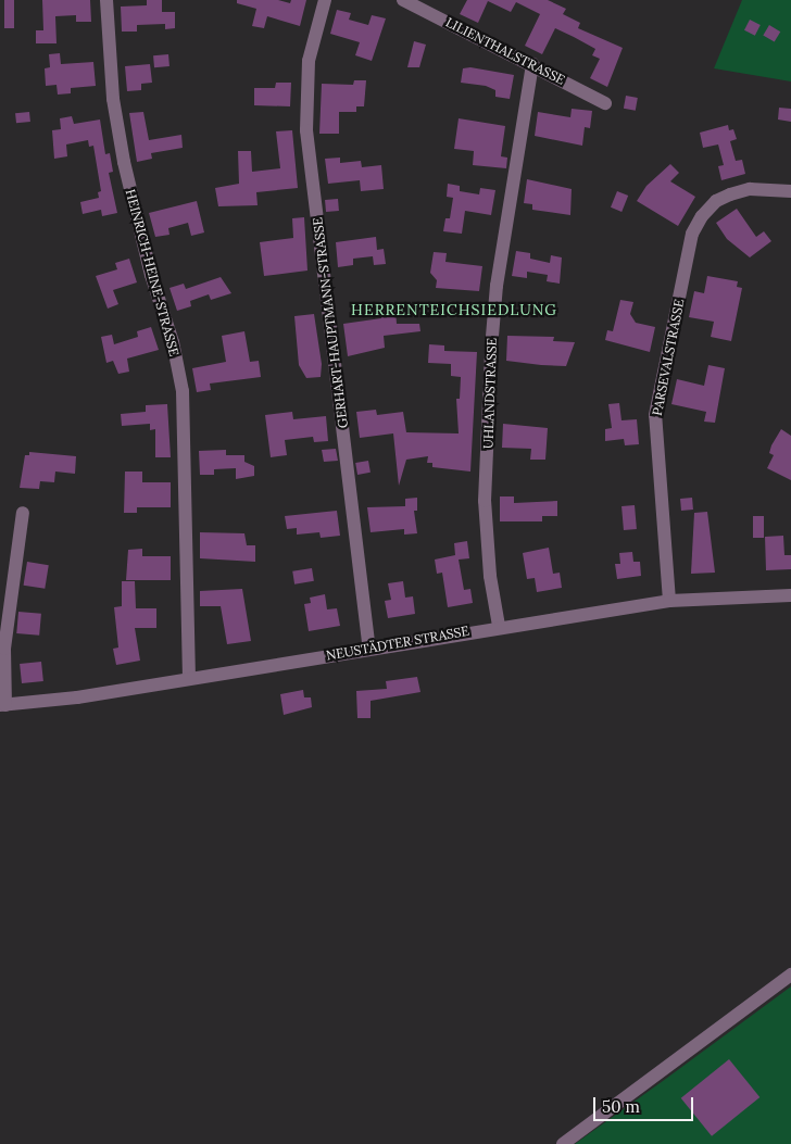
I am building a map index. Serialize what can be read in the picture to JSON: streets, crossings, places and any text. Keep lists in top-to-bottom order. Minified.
{"streets":{"street":["LILIENTHALSTRASSE","HEINRICH-HEINE-STRASSE","GERHART-HAUPTMANN-STRASSE","PARSEVALSTRASSE","UHLANDSTRASSE","NEUSTÄDTER STRASSE"]},"crossings":[["LILIENTHALSTRASSE","UHLANDSTRASSE"],["HEINRICH-HEINE-STRASSE","NEUSTÄDTER STRASSE"],["GERHART-HAUPTMANN-STRASSE","NEUSTÄDTER STRASSE"],["PARSEVALSTRASSE","NEUSTÄDTER STRASSE"],["UHLANDSTRASSE","NEUSTÄDTER STRASSE"]],"districts":["HERRENTEICHSIEDLUNG"],"scale_bar":"50 m"}
